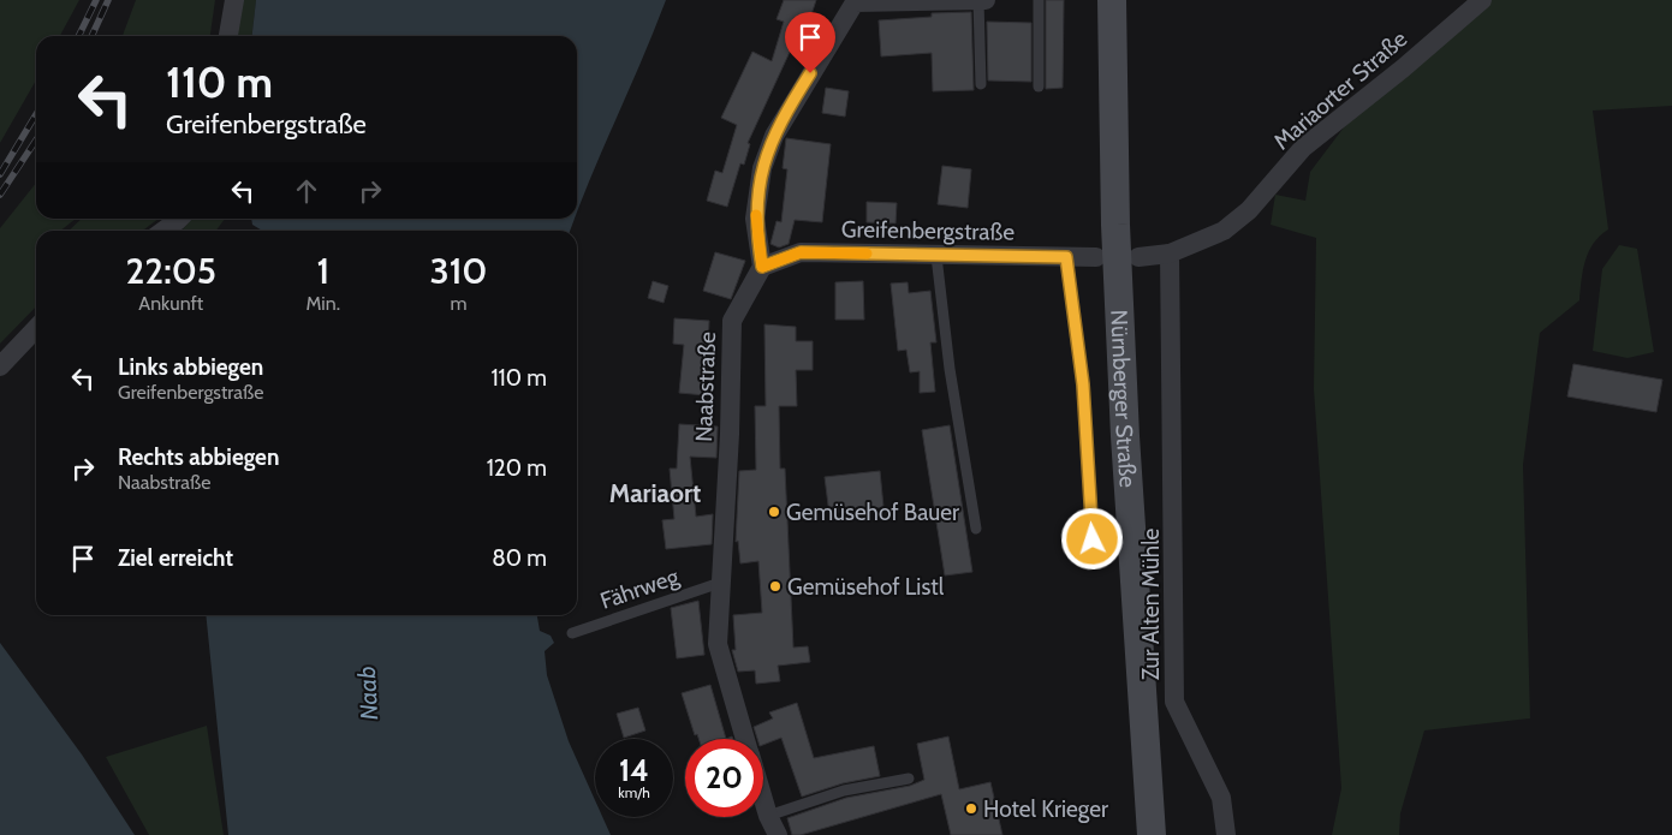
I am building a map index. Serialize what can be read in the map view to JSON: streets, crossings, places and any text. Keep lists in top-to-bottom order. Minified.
{"streets":{"main road":["Nürnberger Straße"],"street":["Mariaorter Straße","Greifenbergstraße","Naabstraße","Zur Alten Mühle"],"lane":["Fährweg"]},"crossings":[["Mariaorter Straße","Zur Alten Mühle"],["Greifenbergstraße","Naabstraße"],["Naabstraße","Fährweg"]],"districts":["Mariaort"],"water":["Naab"],"places":["Gemüsehof Bauer","Gemüsehof Listl","Hotel Krieger"],"page":{"turn":["110 m","Greifenbergstraße"],"eta":["22:05","Ankunft","1","Min.","310","m"],"list":[{"name":"Links abbiegen","note":"Greifenbergstraße","value":"110 m"},{"name":"Rechts abbiegen","note":"Naabstraße","value":"120 m"},{"name":"Ziel erreicht","value":"80 m"}],"speed":"14 km/h","limit":"20"}}
